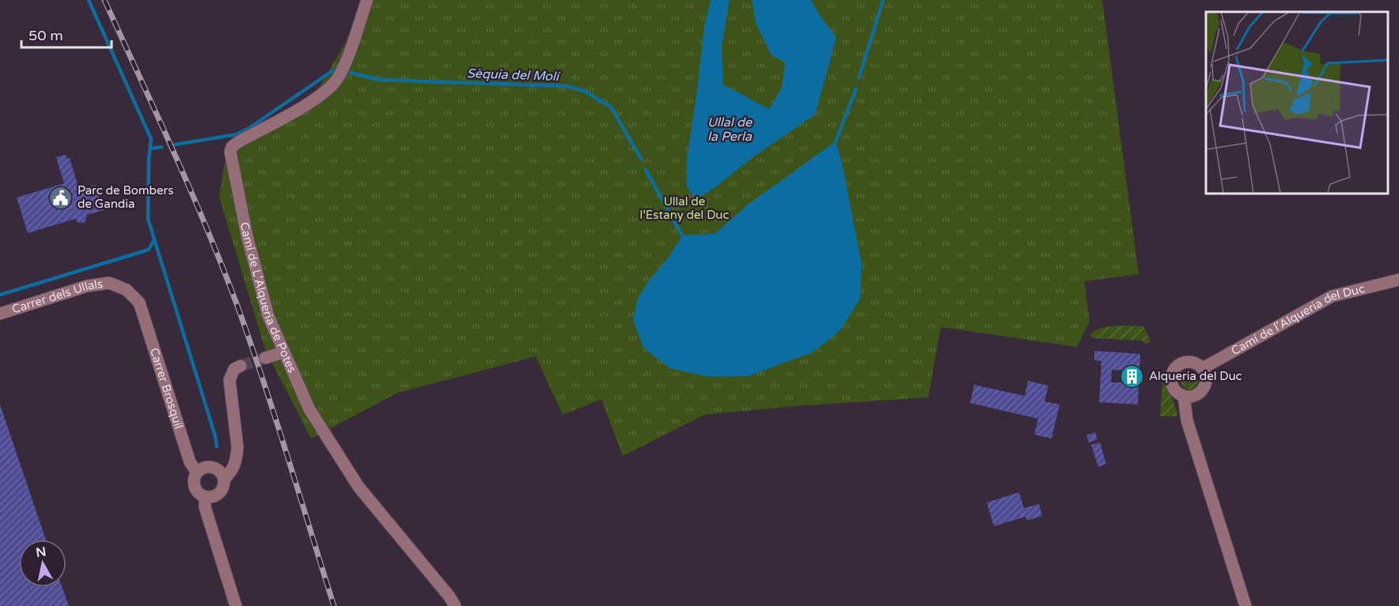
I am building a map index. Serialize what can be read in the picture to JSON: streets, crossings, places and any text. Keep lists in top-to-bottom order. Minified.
{"streets":{"street":["Camí de L'Alqueria de Potes","Carrer dels Ullals","Camí de l'Alqueria del Duc","Carrer Brosquil"]},"crossings":[["Carrer dels Ullals","Carrer Brosquil"]],"water":["Sèquia del Molí","Ullal de la Perla"],"parks":["Ullal de l’Estany del Duc"],"places":{"public building":["Parc de Bombers de Gandia"],"building":["Alqueria del Duc"]},"scale_bar":"50 m","north":"top"}
